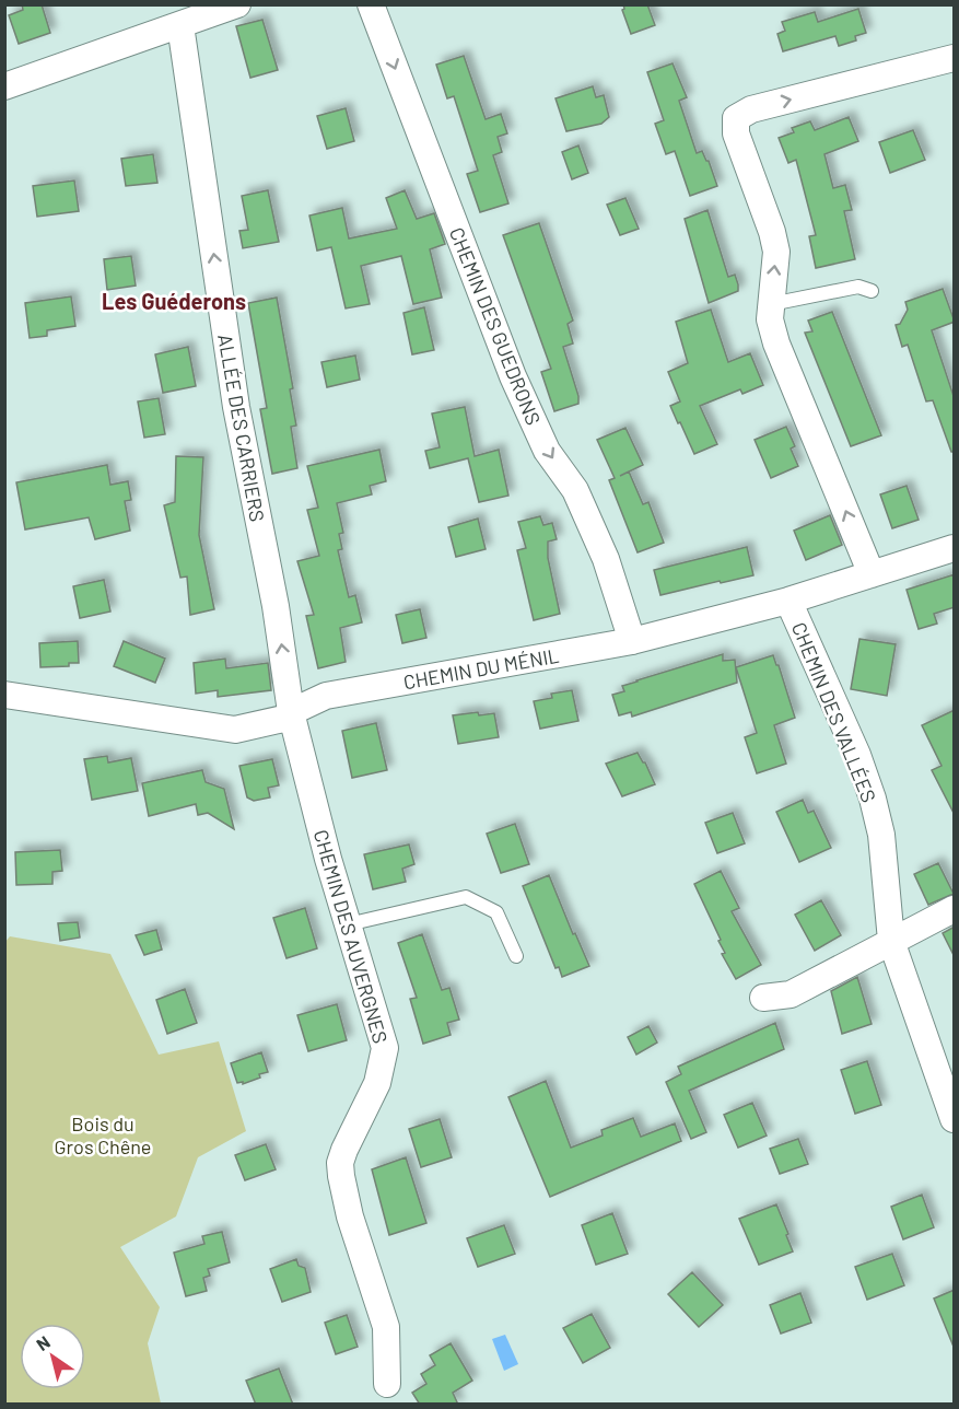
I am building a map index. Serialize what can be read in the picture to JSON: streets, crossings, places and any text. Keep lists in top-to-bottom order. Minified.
{"streets":{"street":["CHEMIN DES GUEDRONS","ALLÉE DES CARRIERS","CHEMIN DU MÉNIL","CHEMIN DES VALLÉES","CHEMIN DES AUVERGNES"]},"crossings":[["CHEMIN DES GUEDRONS","CHEMIN DU MÉNIL"],["ALLÉE DES CARRIERS","CHEMIN DU MÉNIL"],["ALLÉE DES CARRIERS","CHEMIN DES AUVERGNES"],["CHEMIN DU MÉNIL","CHEMIN DES VALLÉES"],["CHEMIN DU MÉNIL","CHEMIN DES AUVERGNES"]],"one_way":["CHEMIN DES GUEDRONS","ALLÉE DES CARRIERS"],"districts":["Les Guéderons"],"parks":["Bois du Gros Chêne"],"north":"top left"}
